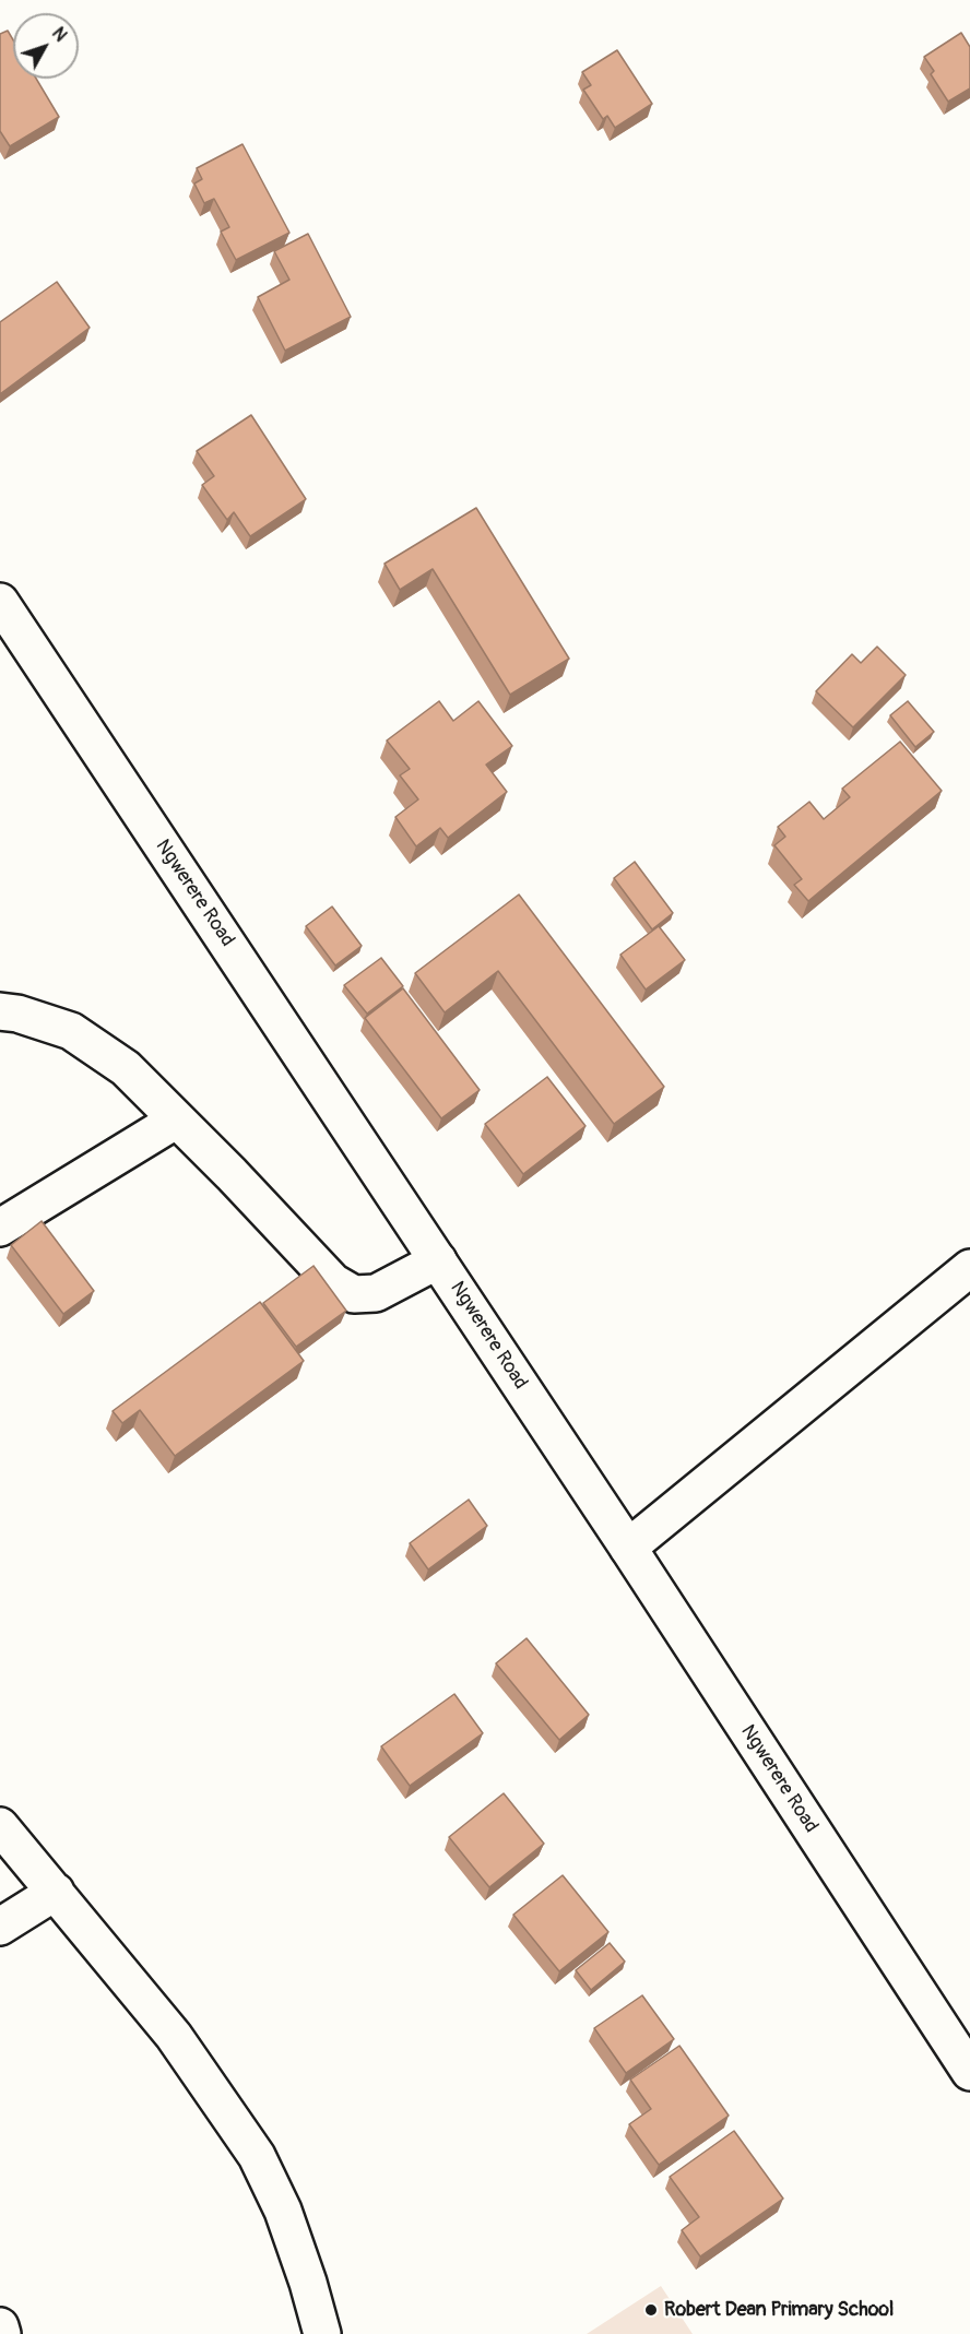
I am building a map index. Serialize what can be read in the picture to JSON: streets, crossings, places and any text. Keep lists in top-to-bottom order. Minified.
{"streets":{"street":["Ngwerere Road"]},"places":["Robert Dean Primary School"],"north":"top right"}
